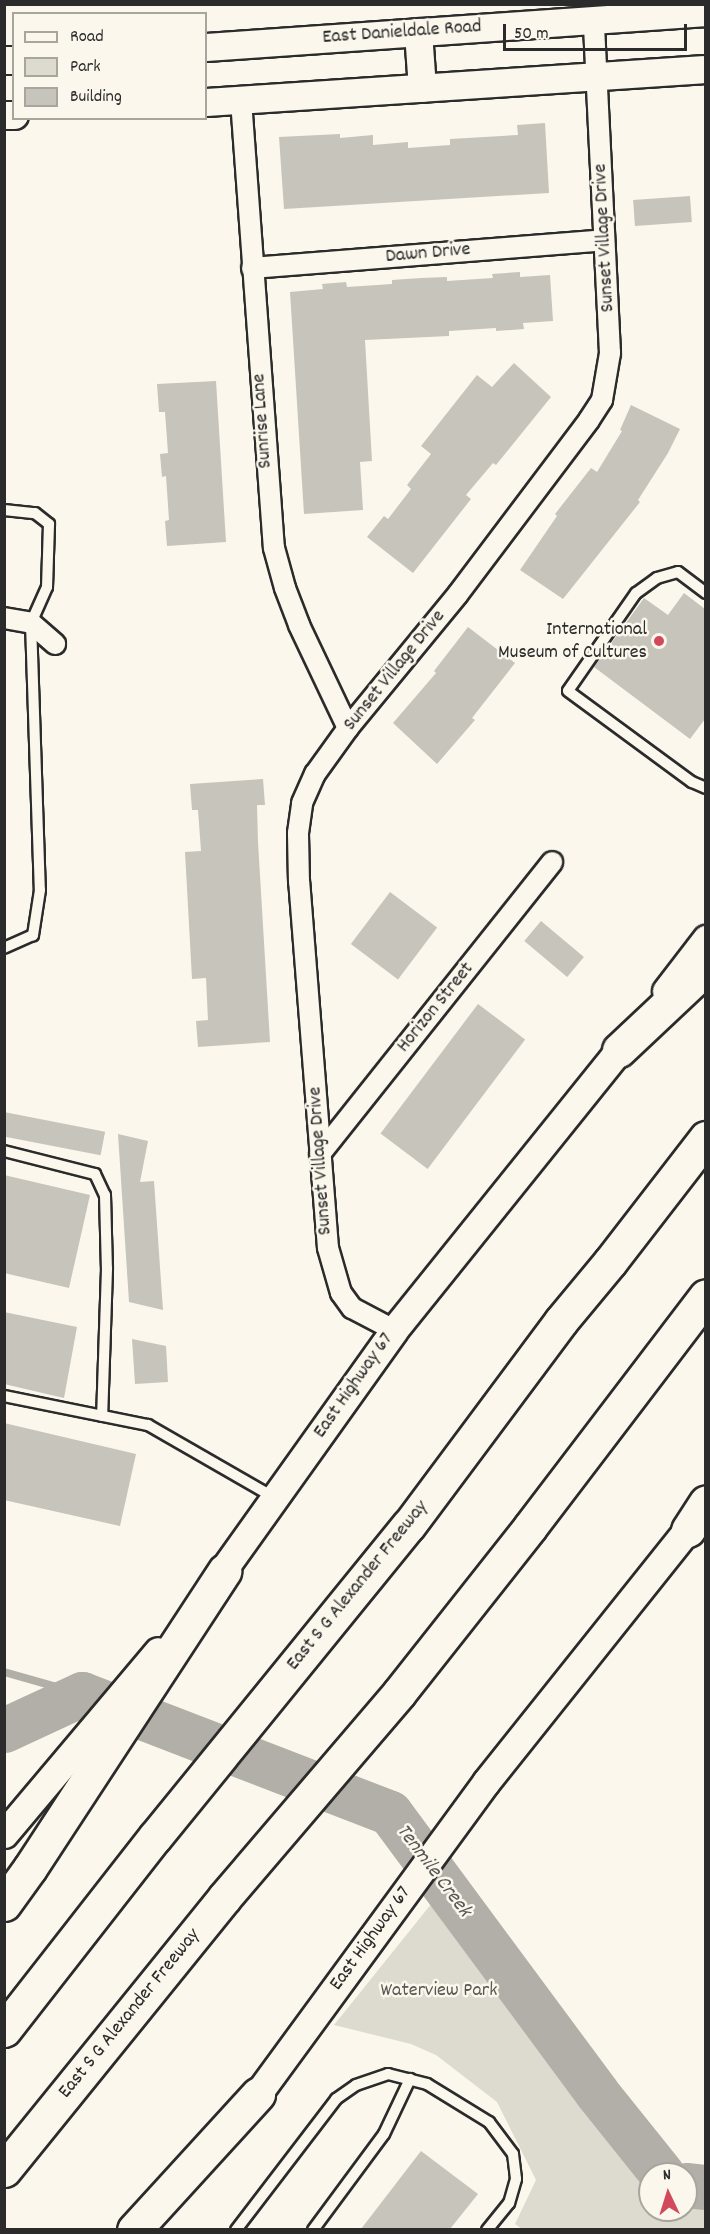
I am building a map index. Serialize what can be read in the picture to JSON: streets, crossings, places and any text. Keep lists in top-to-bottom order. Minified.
{"streets":{"highway":["East S G Alexander Freeway"],"main road":["East Danieldale Road","East Highway 67"],"street":["Sunset Village Drive","Dawn Drive","Sunrise Lane","Horizon Street"]},"crossings":[["East Danieldale Road","Sunset Village Drive"],["Sunset Village Drive","Dawn Drive"],["Sunset Village Drive","Sunrise Lane"],["Sunset Village Drive","Horizon Street"],["Sunset Village Drive","East Highway 67"],["Dawn Drive","Sunrise Lane"]],"water":["Tenmile Creek"],"parks":["Waterview Park"],"places":["International Museum of Cultures"],"legend":["Road","Park","Building"],"scale_bar":"50 m","north":"top"}
